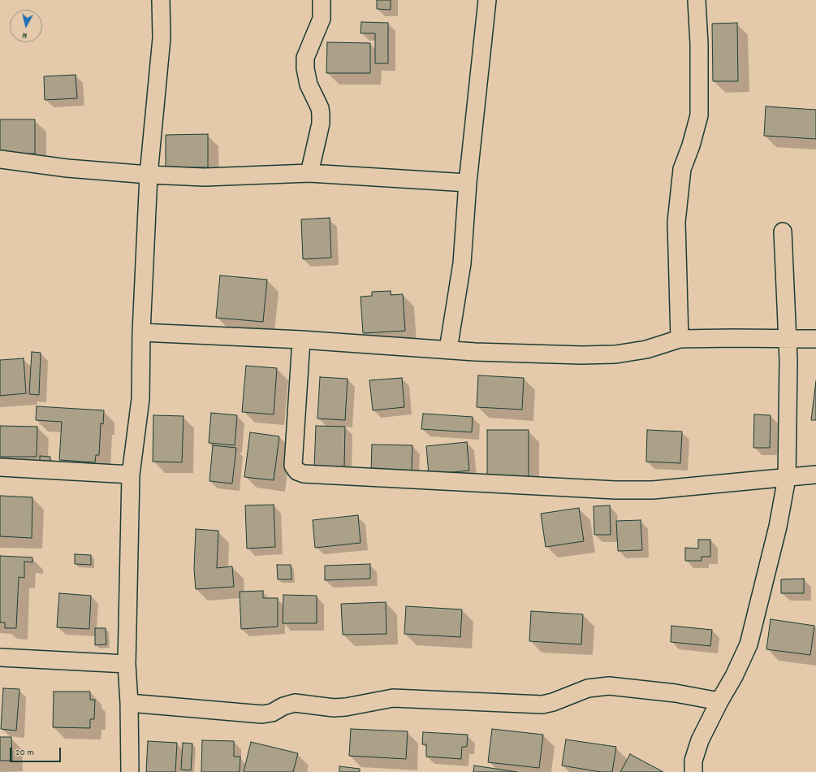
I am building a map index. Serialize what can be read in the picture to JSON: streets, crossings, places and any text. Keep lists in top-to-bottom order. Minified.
{"scale_bar":"20 m","north":"bottom"}
